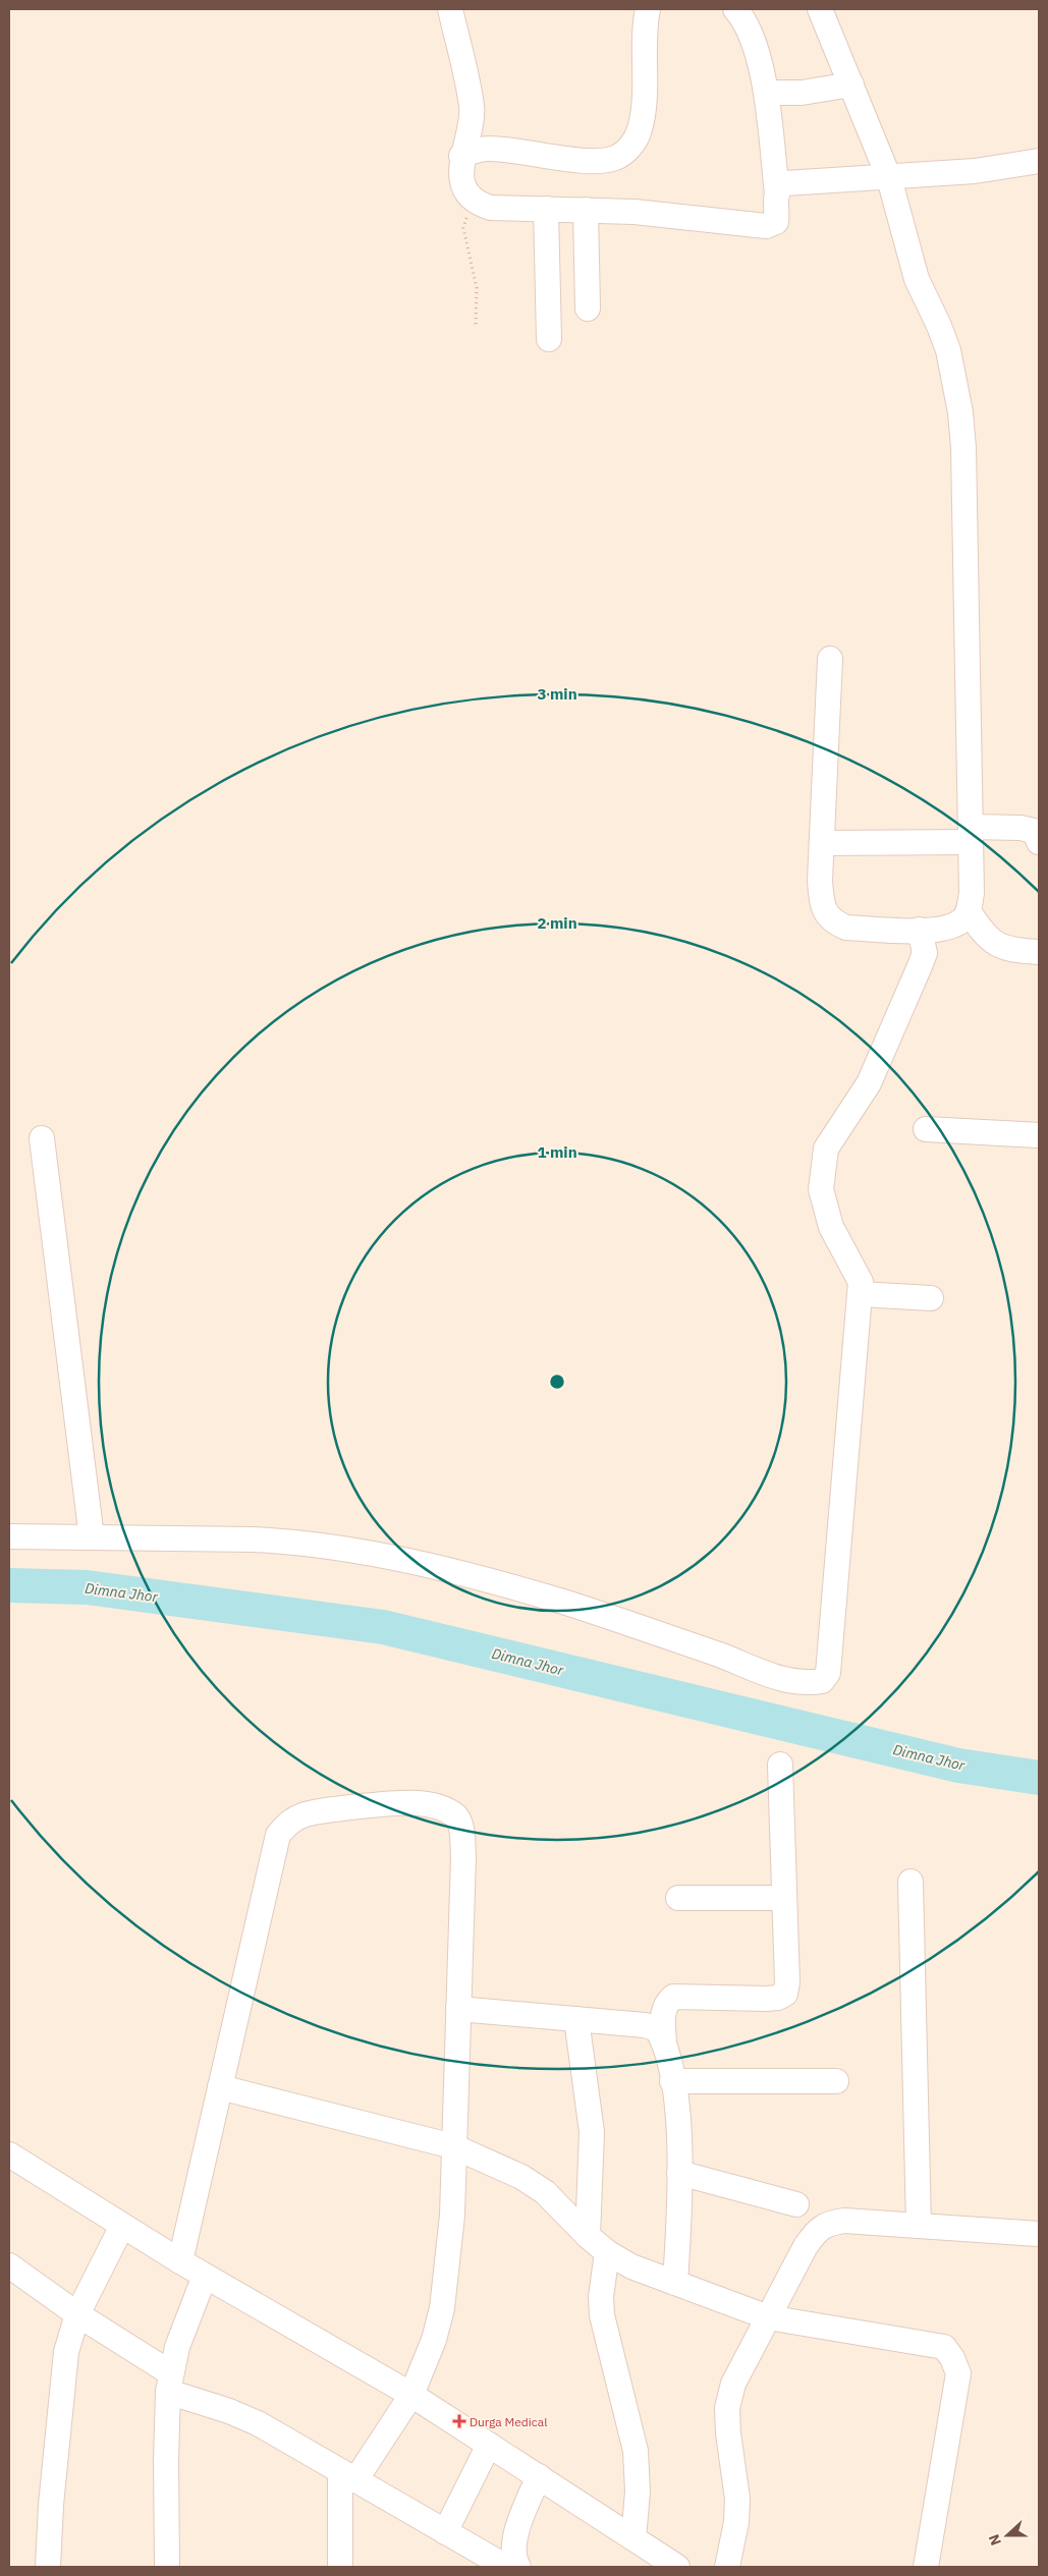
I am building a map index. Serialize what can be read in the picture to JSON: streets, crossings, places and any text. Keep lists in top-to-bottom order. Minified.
{"water":["Dimna Jhor"],"places":{"health":["Durga Medical"]},"north":"left","rings":["3 min","2 min","1 min"]}
